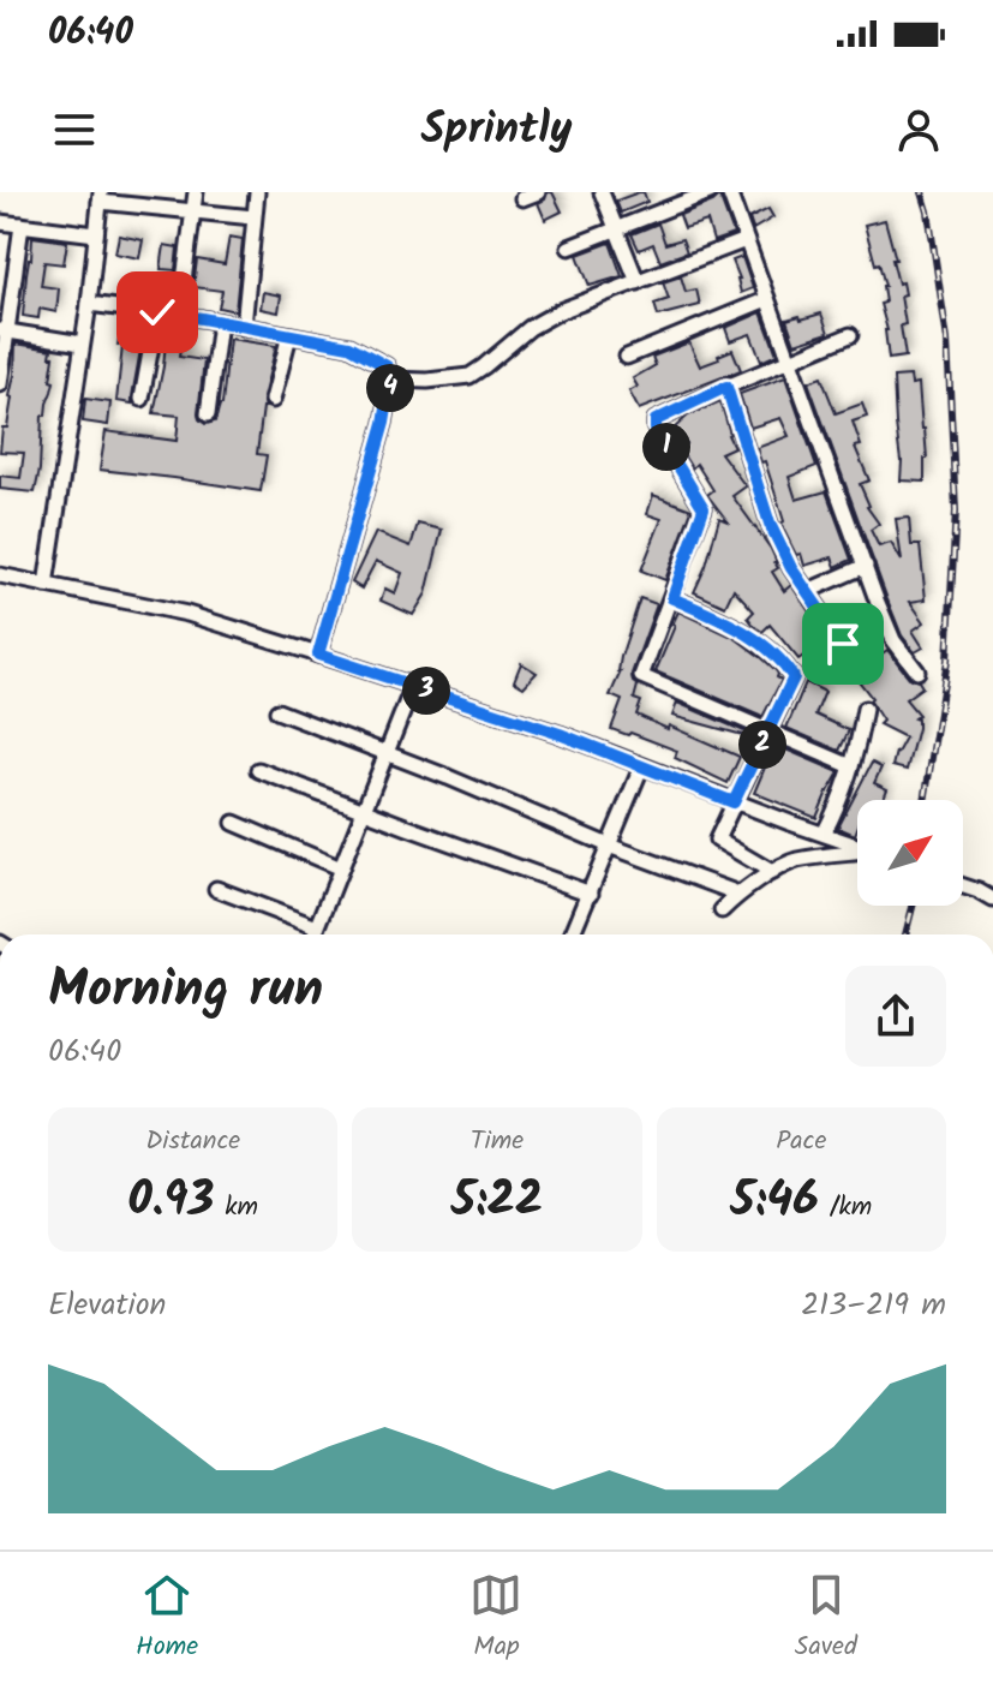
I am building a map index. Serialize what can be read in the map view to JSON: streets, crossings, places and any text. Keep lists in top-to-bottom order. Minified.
{"north":"top right","page":{"status":"06:40","header":"Sprintly","pins":["4","1","3","2"],"heading":["Morning run","06:40"],"stats":[["Distance","0.93 km"],["Time","5:22"],["Pace","5:46 /km"]],"chart":["Elevation","213–219 m"],"tabs":["Home","Map","Saved"]}}
